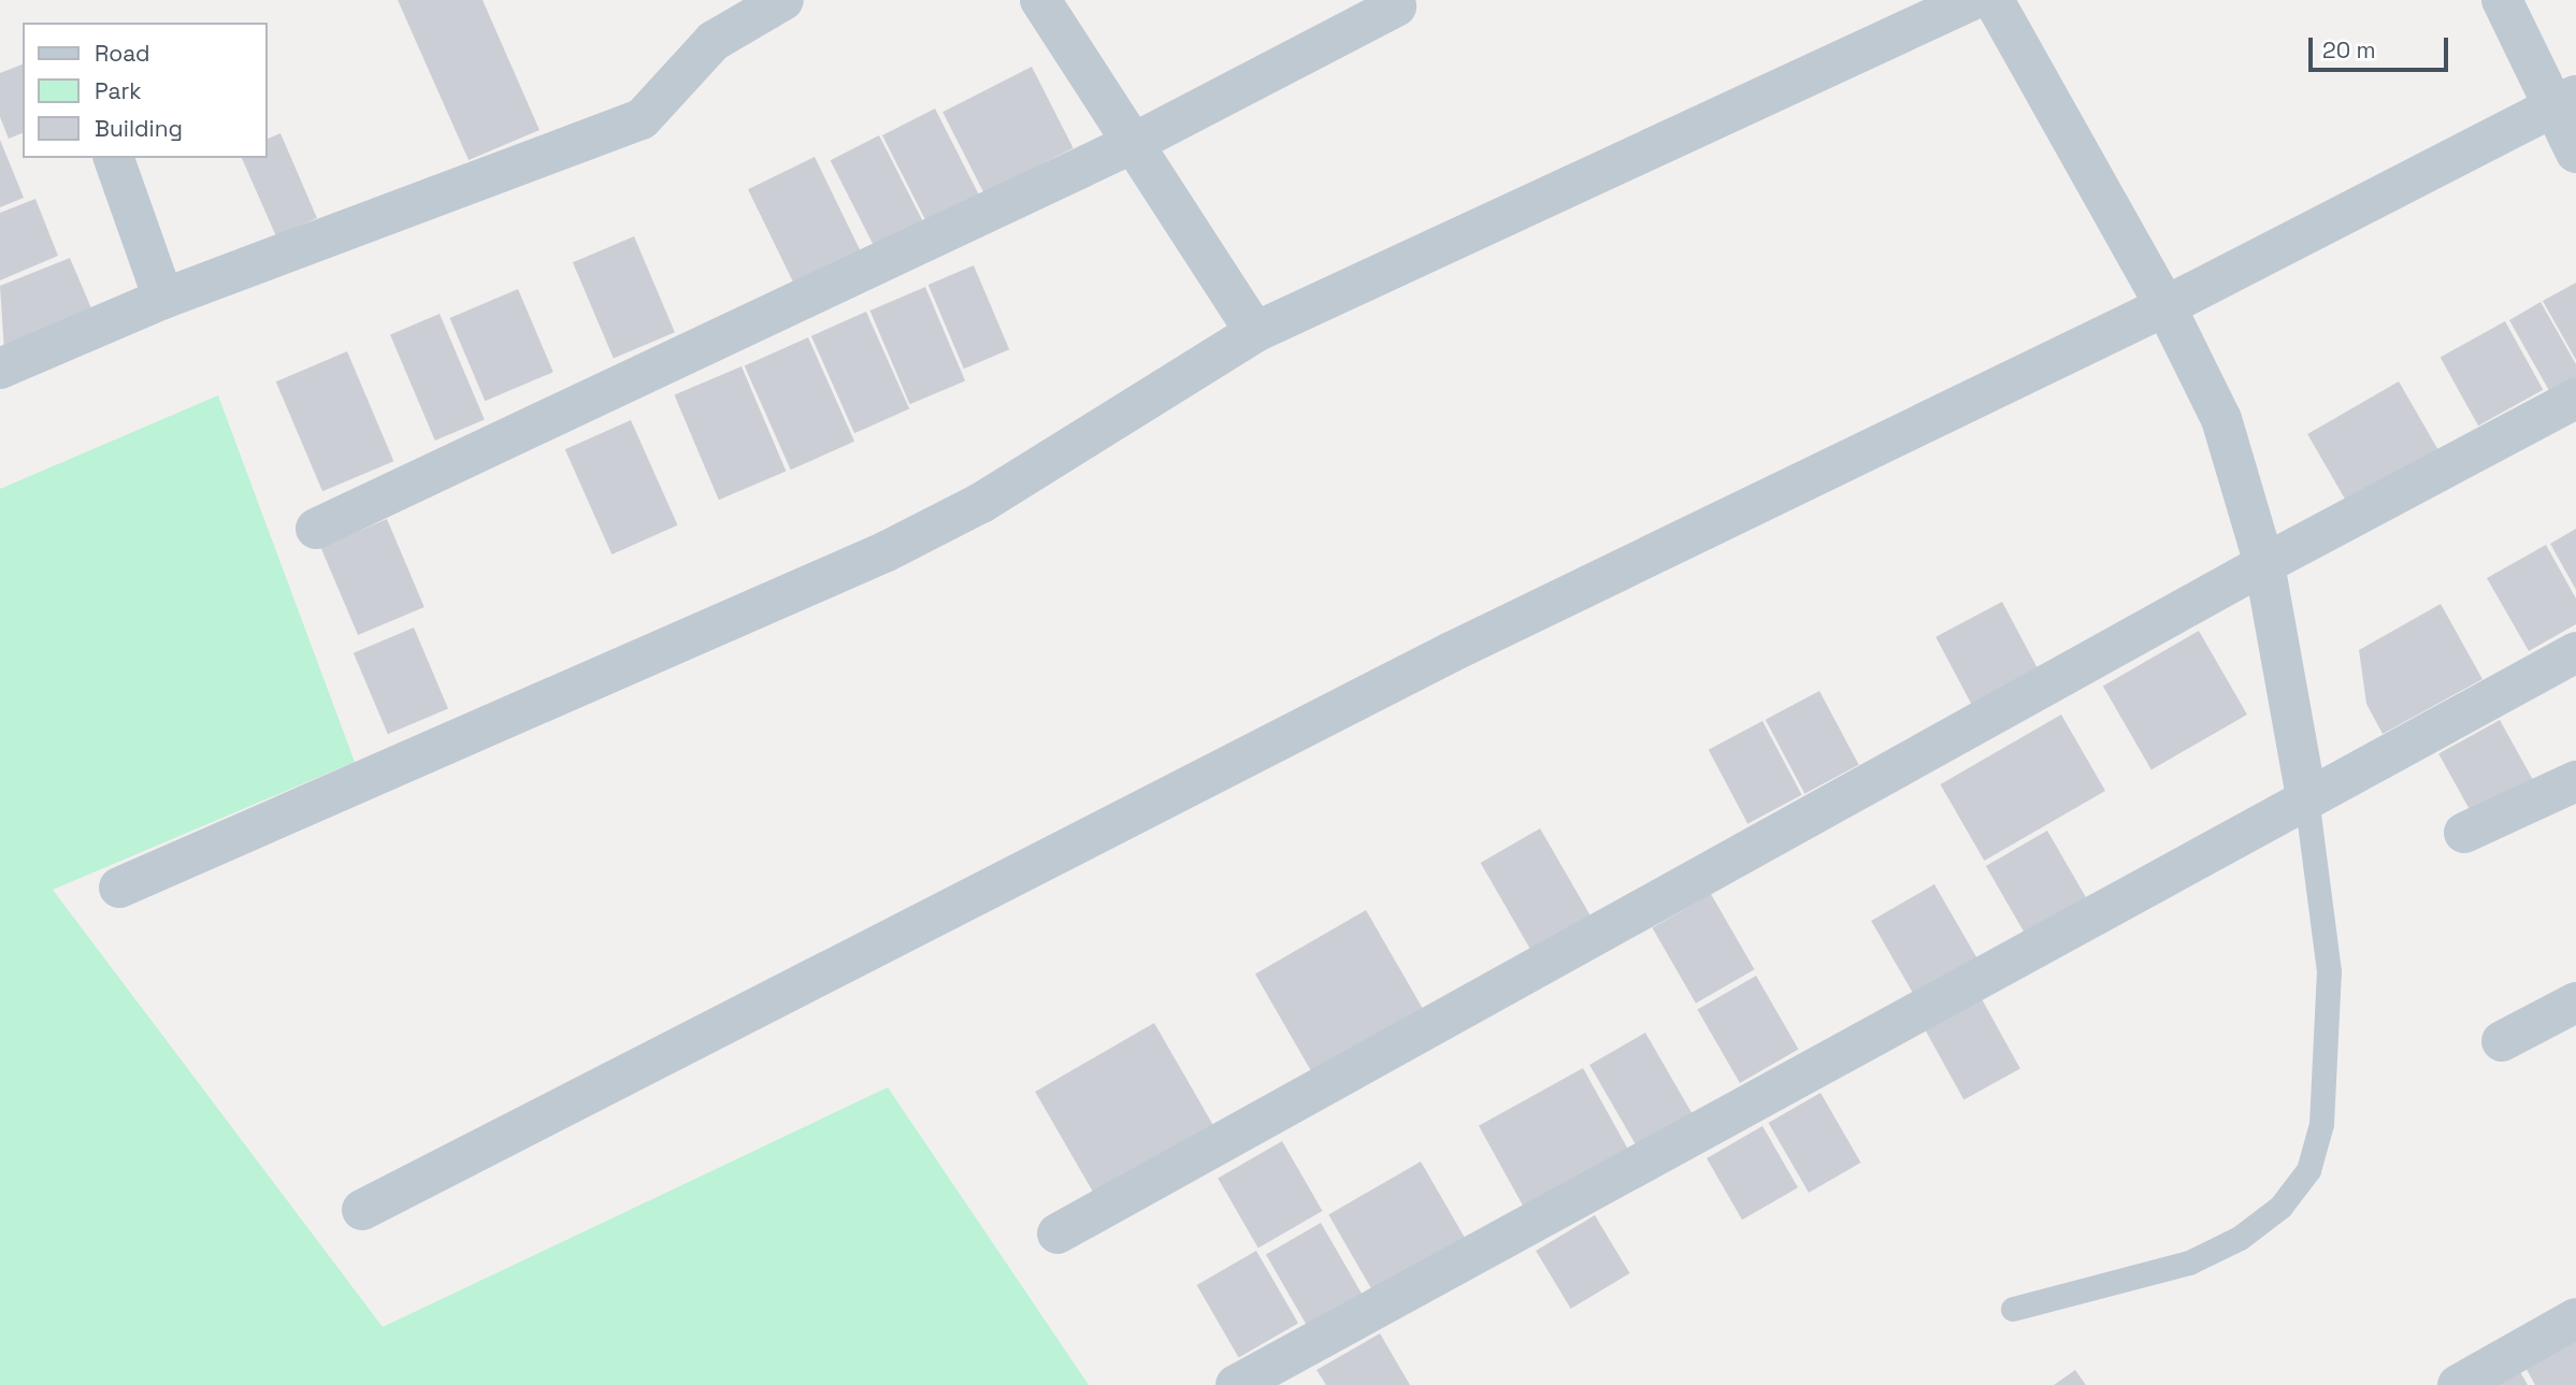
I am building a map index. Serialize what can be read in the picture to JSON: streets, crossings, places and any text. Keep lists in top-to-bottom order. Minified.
{"legend":["Road","Park","Building"],"scale_bar":"20 m"}
